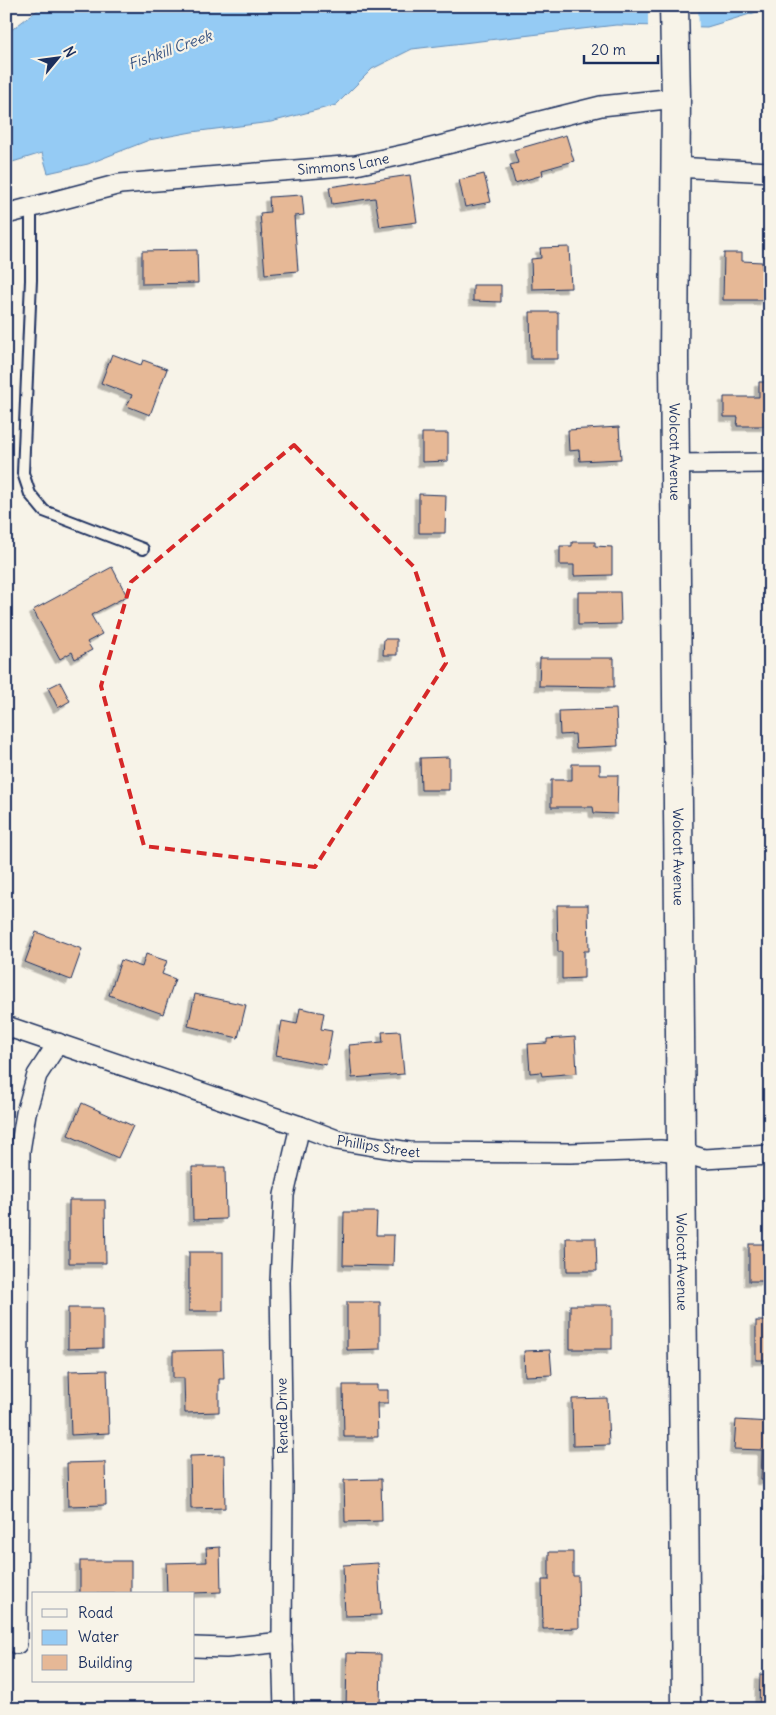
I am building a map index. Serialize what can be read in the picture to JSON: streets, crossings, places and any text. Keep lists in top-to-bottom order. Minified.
{"streets":{"main road":["Wolcott Avenue"],"street":["Simmons Lane","Phillips Street","Rende Drive"]},"crossings":[["Simmons Lane","Wolcott Avenue"],["Wolcott Avenue","Phillips Street"],["Phillips Street","Rende Drive"]],"water":["Fishkill Creek"],"legend":["Road","Water","Building"],"scale_bar":"20 m","north":"top right"}
